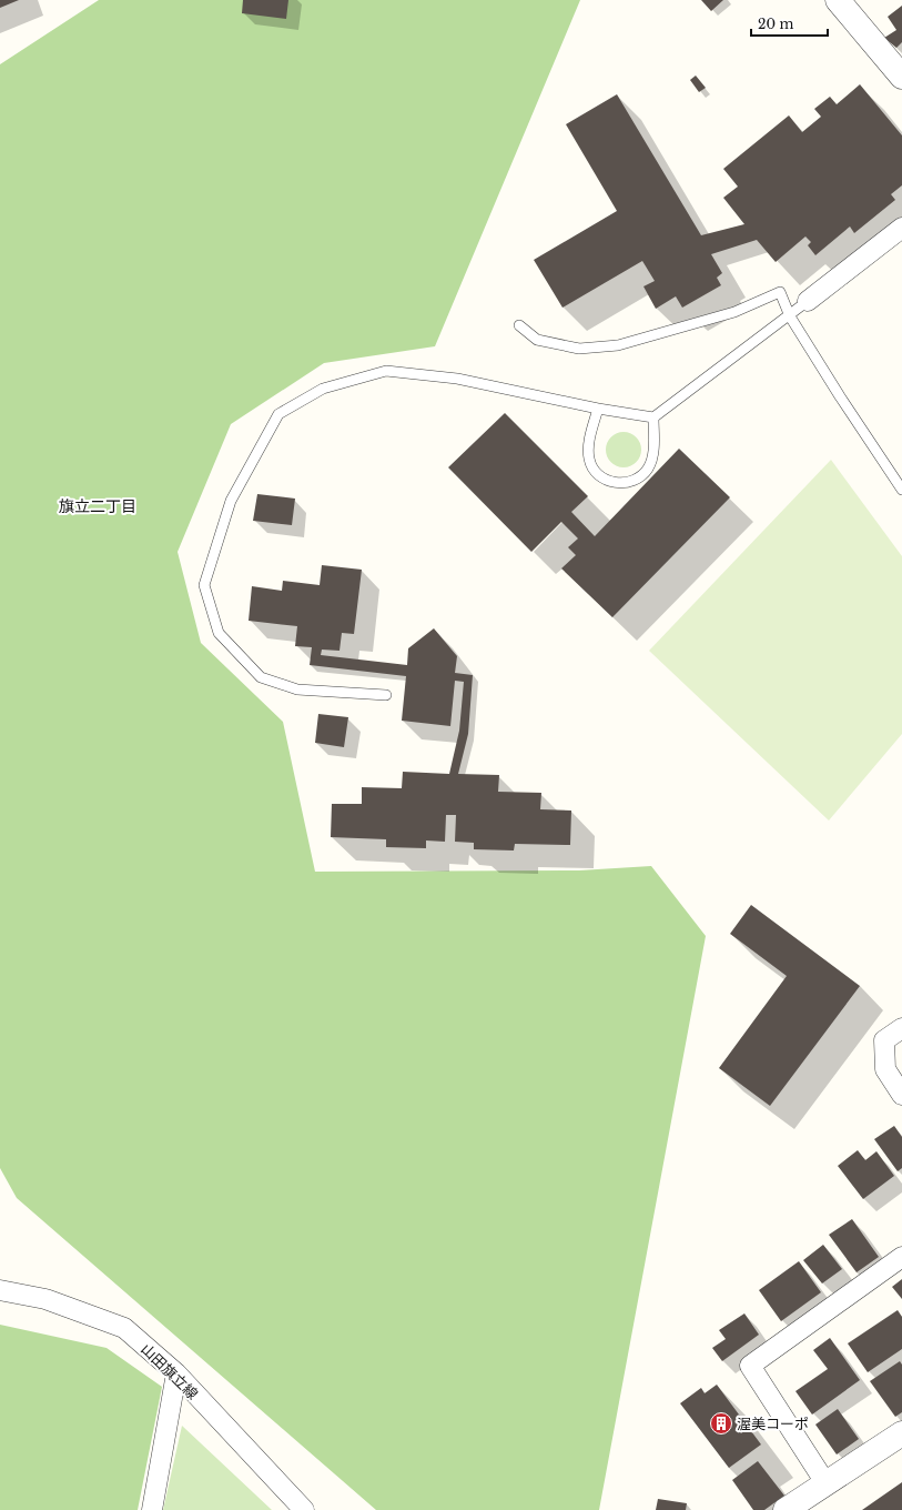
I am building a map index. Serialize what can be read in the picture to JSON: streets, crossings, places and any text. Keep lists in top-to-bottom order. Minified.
{"streets":{"street":["山田旗立線"]},"districts":["旗立二丁目"],"places":{"building":["渥美コーポ"]},"scale_bar":"20 m"}
